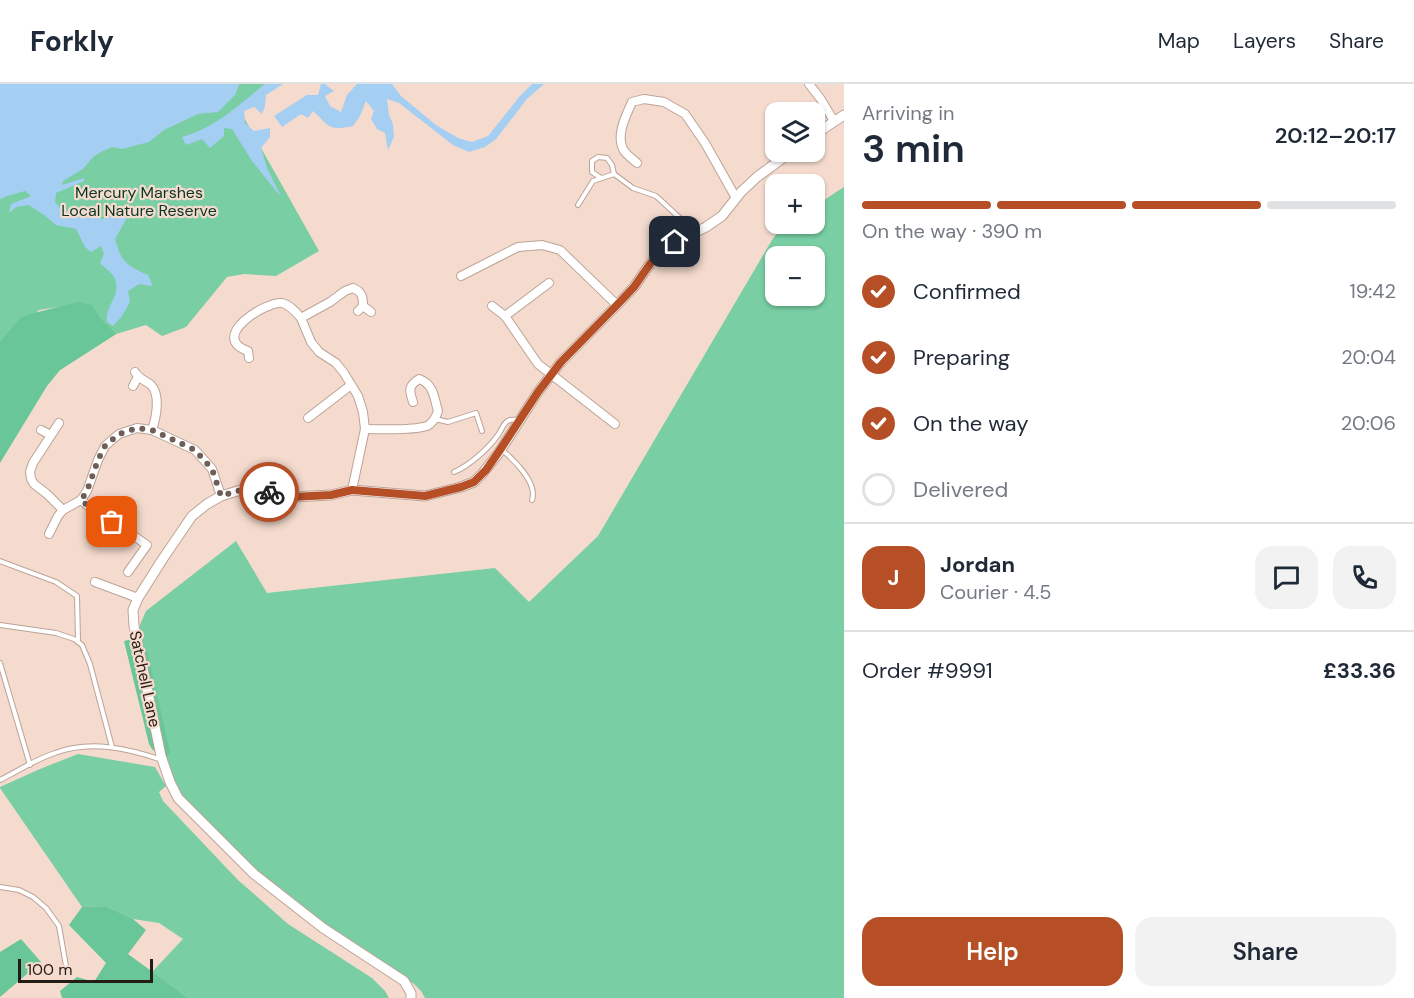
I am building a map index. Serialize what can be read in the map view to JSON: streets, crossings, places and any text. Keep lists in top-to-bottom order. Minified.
{"streets":{"street":["Satchell Lane"]},"parks":["Mercury Marshes Local Nature Reserve"],"scale_bar":"100 m","page":{"header":"Forkly","nav":["Map","Layers","Share"],"heading":["3 min","Arriving in","20:12–20:17"],"panel":["Jordan","Courier · 4.5","Order #9991","£33.36"],"map_buttons":["+","−"],"bar":"On the way · 390 m","list":[["Confirmed","19:42"],["Preparing","20:04"],["On the way","20:06"],"Delivered"],"round":"J","buttons":["Help","Share"],"scale":"100 m"}}
